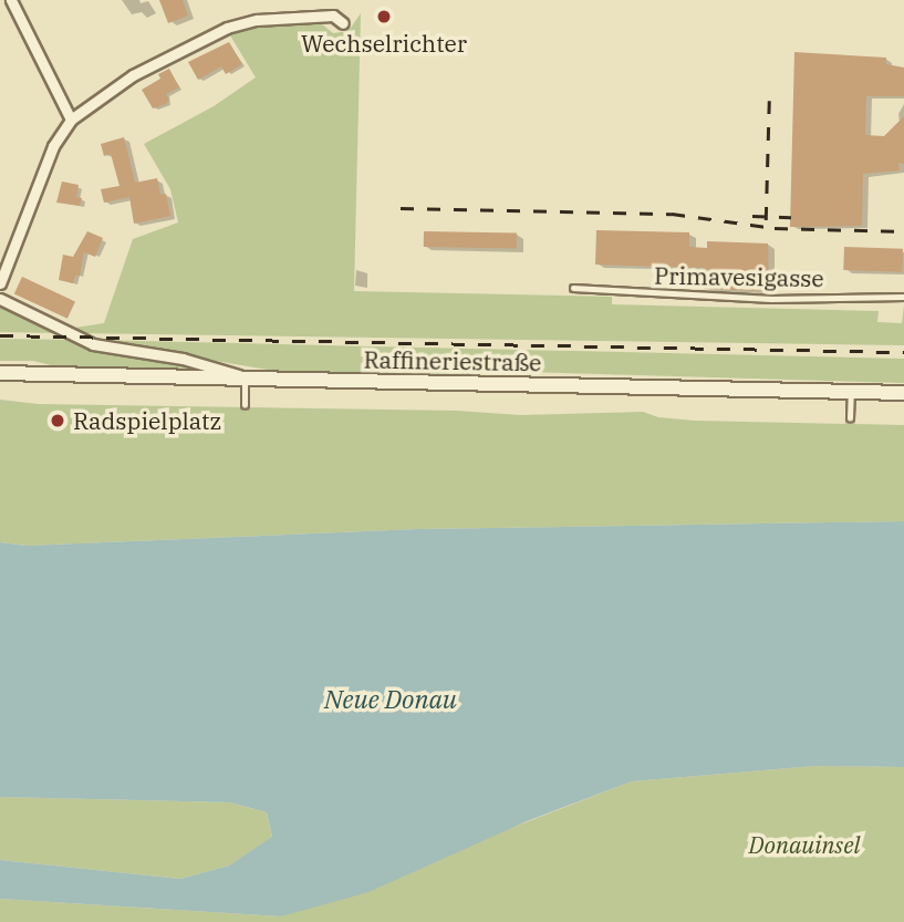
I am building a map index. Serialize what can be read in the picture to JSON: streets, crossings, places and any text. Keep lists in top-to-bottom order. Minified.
{"streets":{"main road":["Raffineriestraße"],"lane":["Primavesigasse"]},"water":["Neue Donau"],"parks":["Donauinsel"],"places":["Wechselrichter","Radspielplatz"]}
